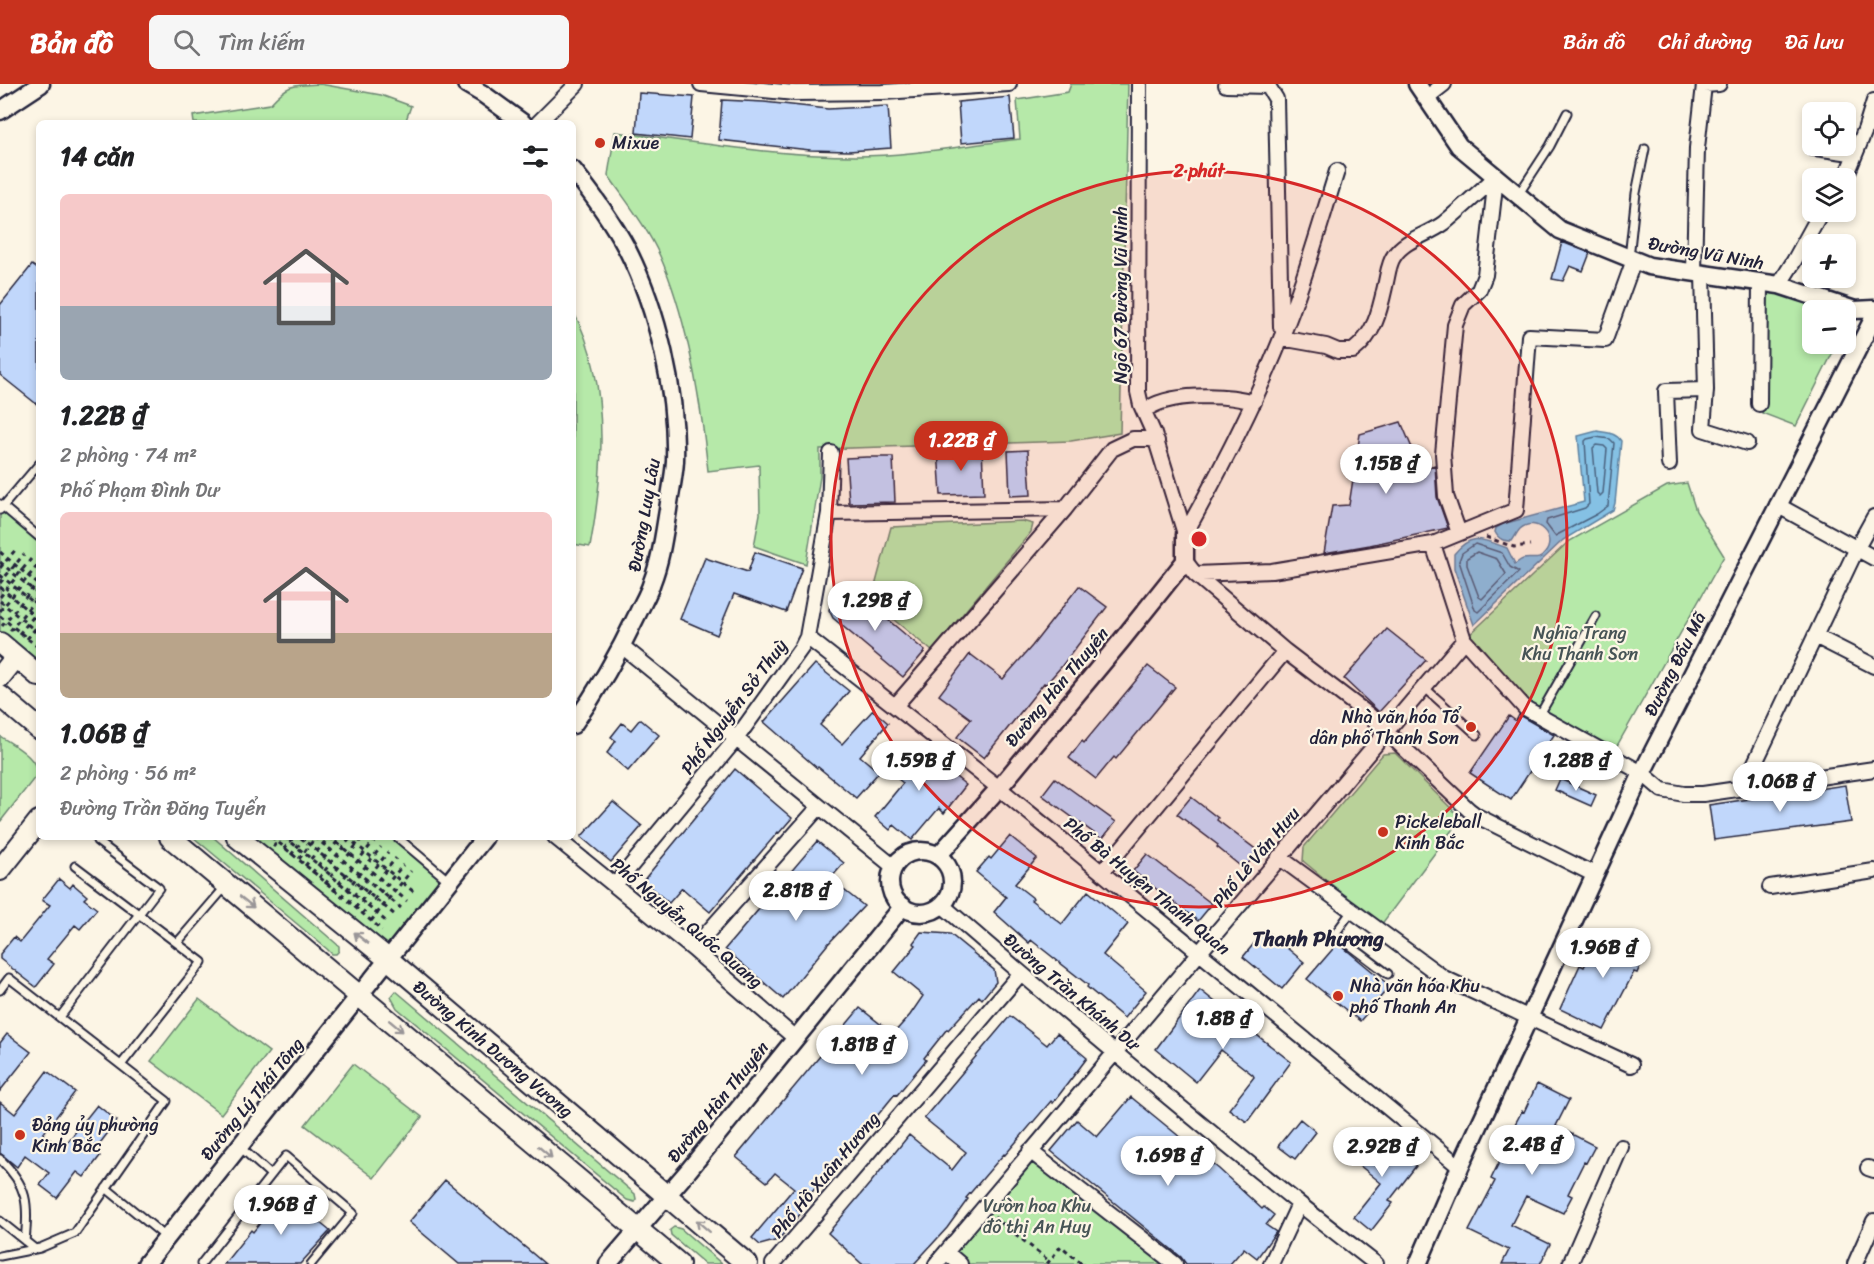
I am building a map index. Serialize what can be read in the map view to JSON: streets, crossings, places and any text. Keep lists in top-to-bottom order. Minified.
{"streets":{"main road":["Đường Kinh Dương Vương"],"street":["Đường Vũ Ninh","Ngõ 67 Đường Vũ Ninh","Đường Luy Lâu","Đường Đấu Mã","Đường Hàn Thuyên","Phố Nguyễn Sở Thuỳ","Phố Lê Văn Hưu","Phố Bà Huyện Thanh Quan","Phố Nguyễn Quốc Quang","Đường Trần Khánh Dư","Đường Lý Thái Tông","Phố Hồ Xuân Hương"]},"crossings":[["Đường Đấu Mã","Phố Bà Huyện Thanh Quan"],["Đường Hàn Thuyên","Phố Bà Huyện Thanh Quan"],["Đường Hàn Thuyên","Phố Nguyễn Quốc Quang"],["Đường Hàn Thuyên","Đường Trần Khánh Dư"],["Đường Hàn Thuyên","Đường Kinh Dương Vương"],["Phố Nguyễn Sở Thuỳ","Phố Bà Huyện Thanh Quan"],["Phố Nguyễn Sở Thuỳ","Phố Nguyễn Quốc Quang"],["Phố Lê Văn Hưu","Phố Bà Huyện Thanh Quan"],["Phố Lê Văn Hưu","Đường Trần Khánh Dư"],["Đường Trần Khánh Dư","Phố Hồ Xuân Hương"],["Đường Kinh Dương Vương","Đường Lý Thái Tông"]],"districts":["Thanh Phương"],"parks":["Nghĩa Trang Khu Thanh Sơn","Vườn hoa Khu đô thị An Huy"],"places":["Mixue","Nhà văn hóa Tổ dân phố Thanh Sơn","Pickeleball Kinh Bắc","Nhà văn hóa Khu phố Thanh An","Đảng ủy phường Kinh Bắc"],"page":{"header":"Bản đồ","search":"Tìm kiếm","nav":["Bản đồ","Chỉ đường","Đã lưu"],"map_buttons":["+","−"],"heading":"14 căn","list":[{"name":"1.22B ₫","note":"2 phòng · 74 m² · Phố Phạm Đình Dư"},{"name":"1.06B ₫","note":"2 phòng · 56 m² · Đường Trần Đăng Tuyển"}],"price":["1.22B ₫","1.15B ₫","1.29B ₫","1.59B ₫","1.28B ₫","1.06B ₫","2.81B ₫","1.96B ₫","1.8B ₫","1.81B ₫","2.4B ₫","2.92B ₫","1.69B ₫","1.96B ₫"]},"rings":["2 phút"]}
